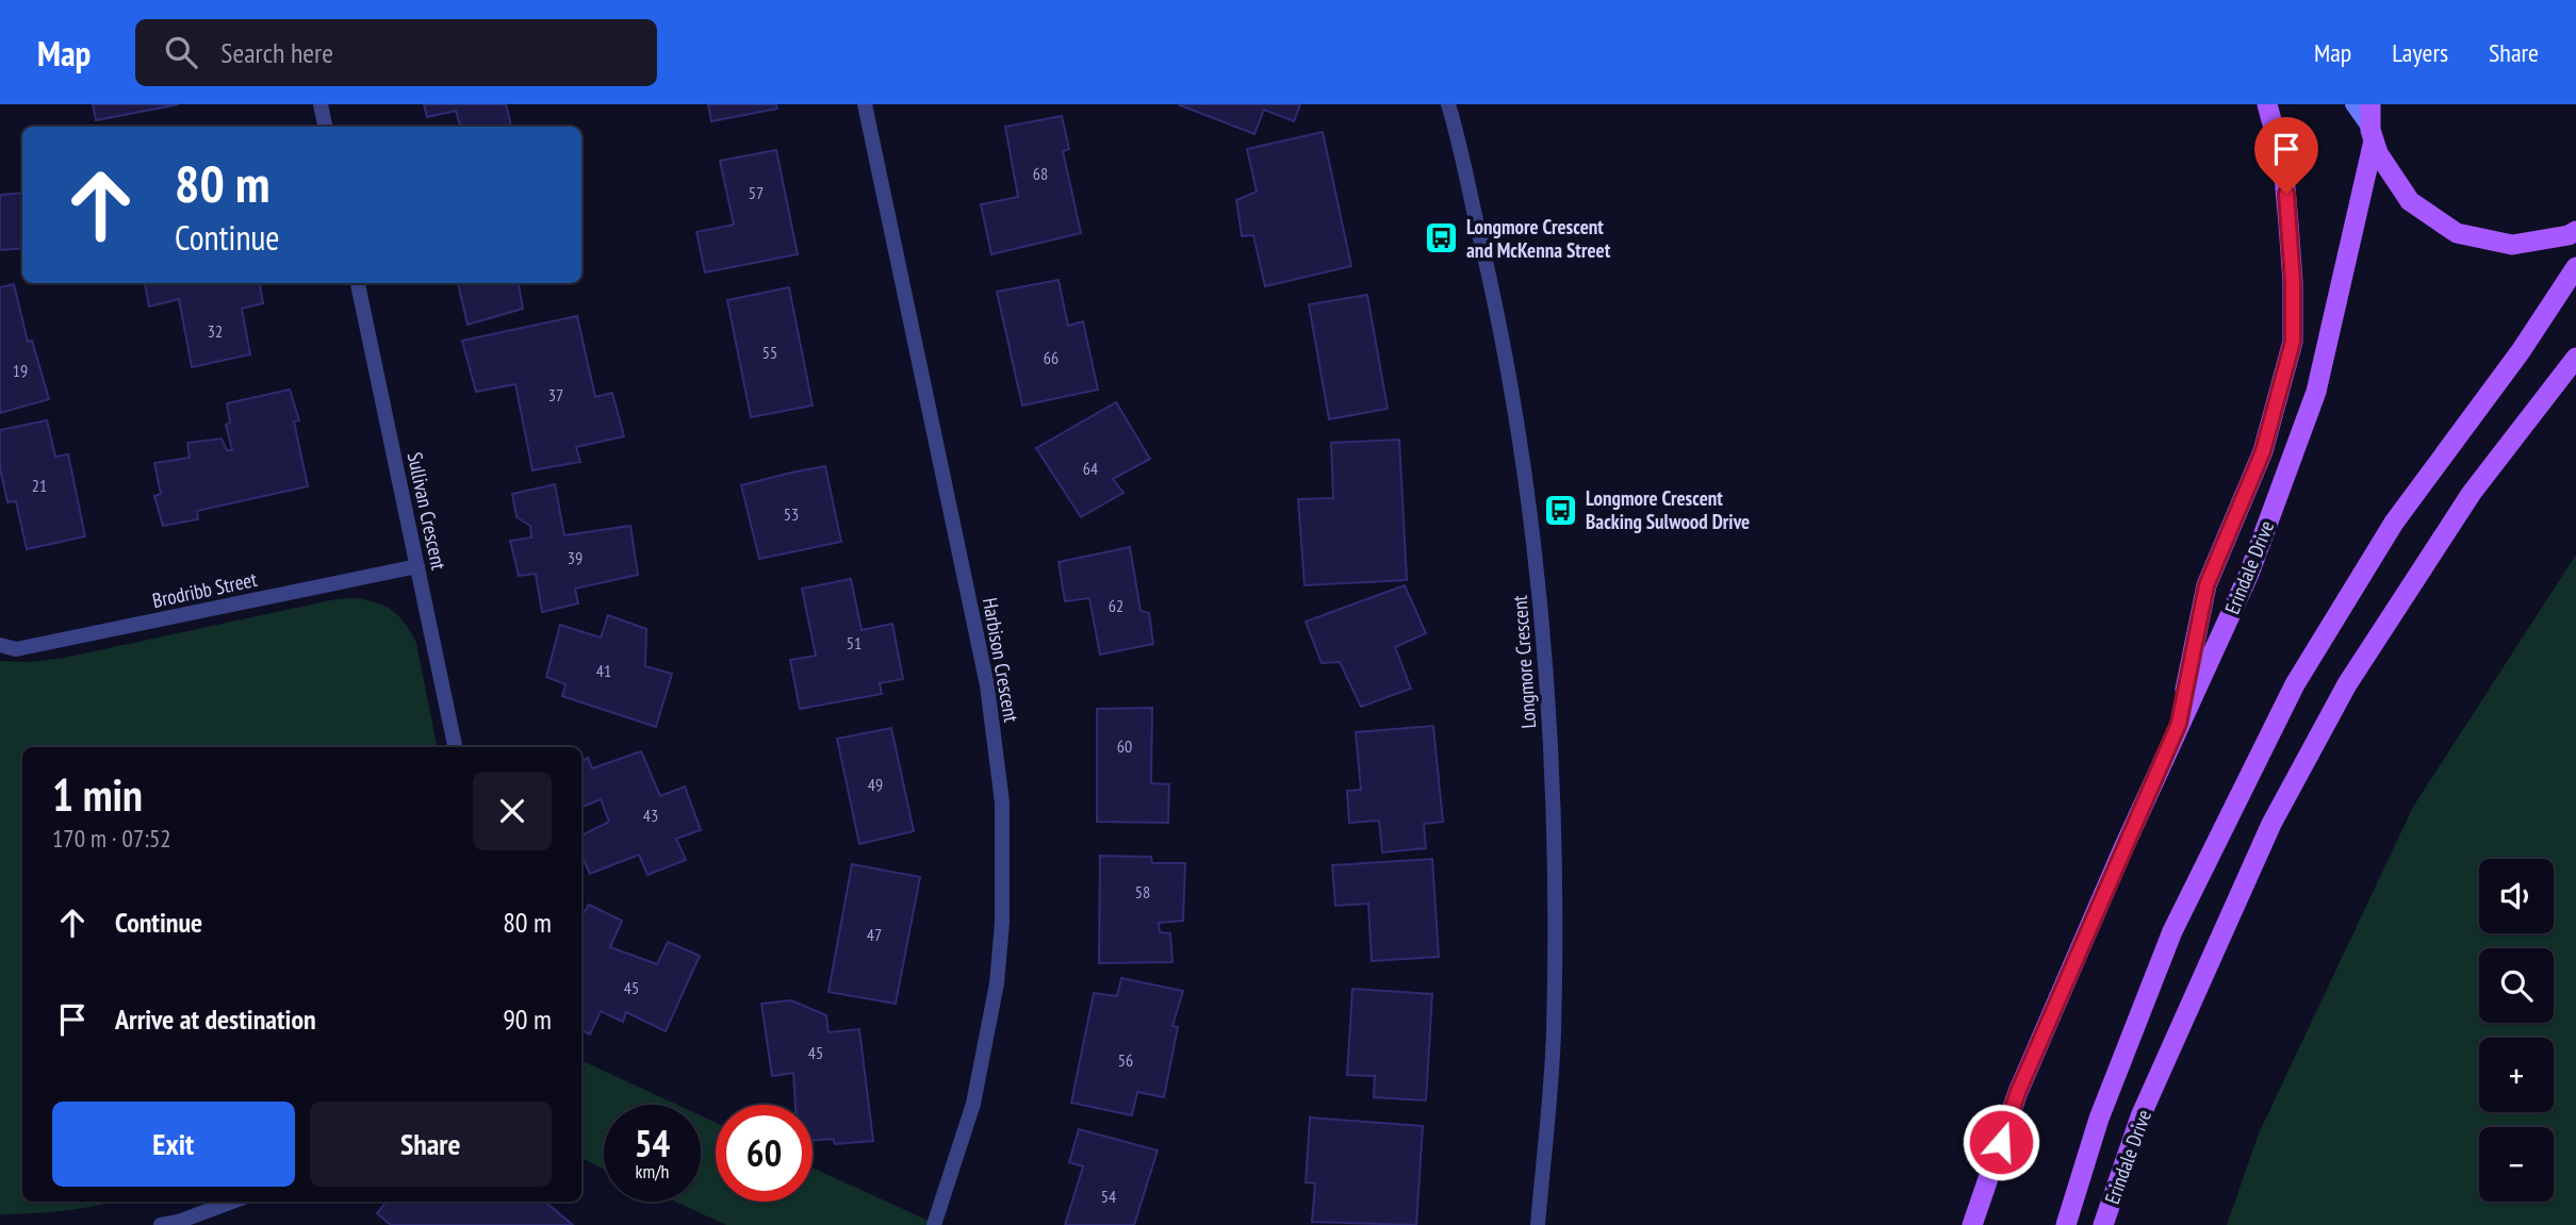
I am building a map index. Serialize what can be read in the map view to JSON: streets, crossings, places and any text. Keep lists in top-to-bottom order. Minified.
{"streets":{"main road":["Erindale Drive"],"street":["Sullivan Crescent","Brodribb Street","Harbison Crescent","Longmore Crescent"]},"crossings":[["Sullivan Crescent","Brodribb Street"]],"places":{"bus stop":["Longmore Crescent and McKenna Street","Longmore Crescent Backing Sulwood Drive"]},"house_numbers":["68","57","32","55","66","19","37","64","21","53","39","62","51","41","60","49","43","58","47","45","45","56","54"],"page":{"header":"Map","search":"Search here","nav":["Map","Layers","Share"],"turn":["80 m","Continue"],"heading":["1 min","170 m · 07:52"],"map_buttons":["+","−"],"list":[{"name":"Continue","value":"80 m"},{"name":"Arrive at destination","value":"90 m"}],"buttons":["Exit","Share"],"speed":"54 km/h","limit":"60"}}
